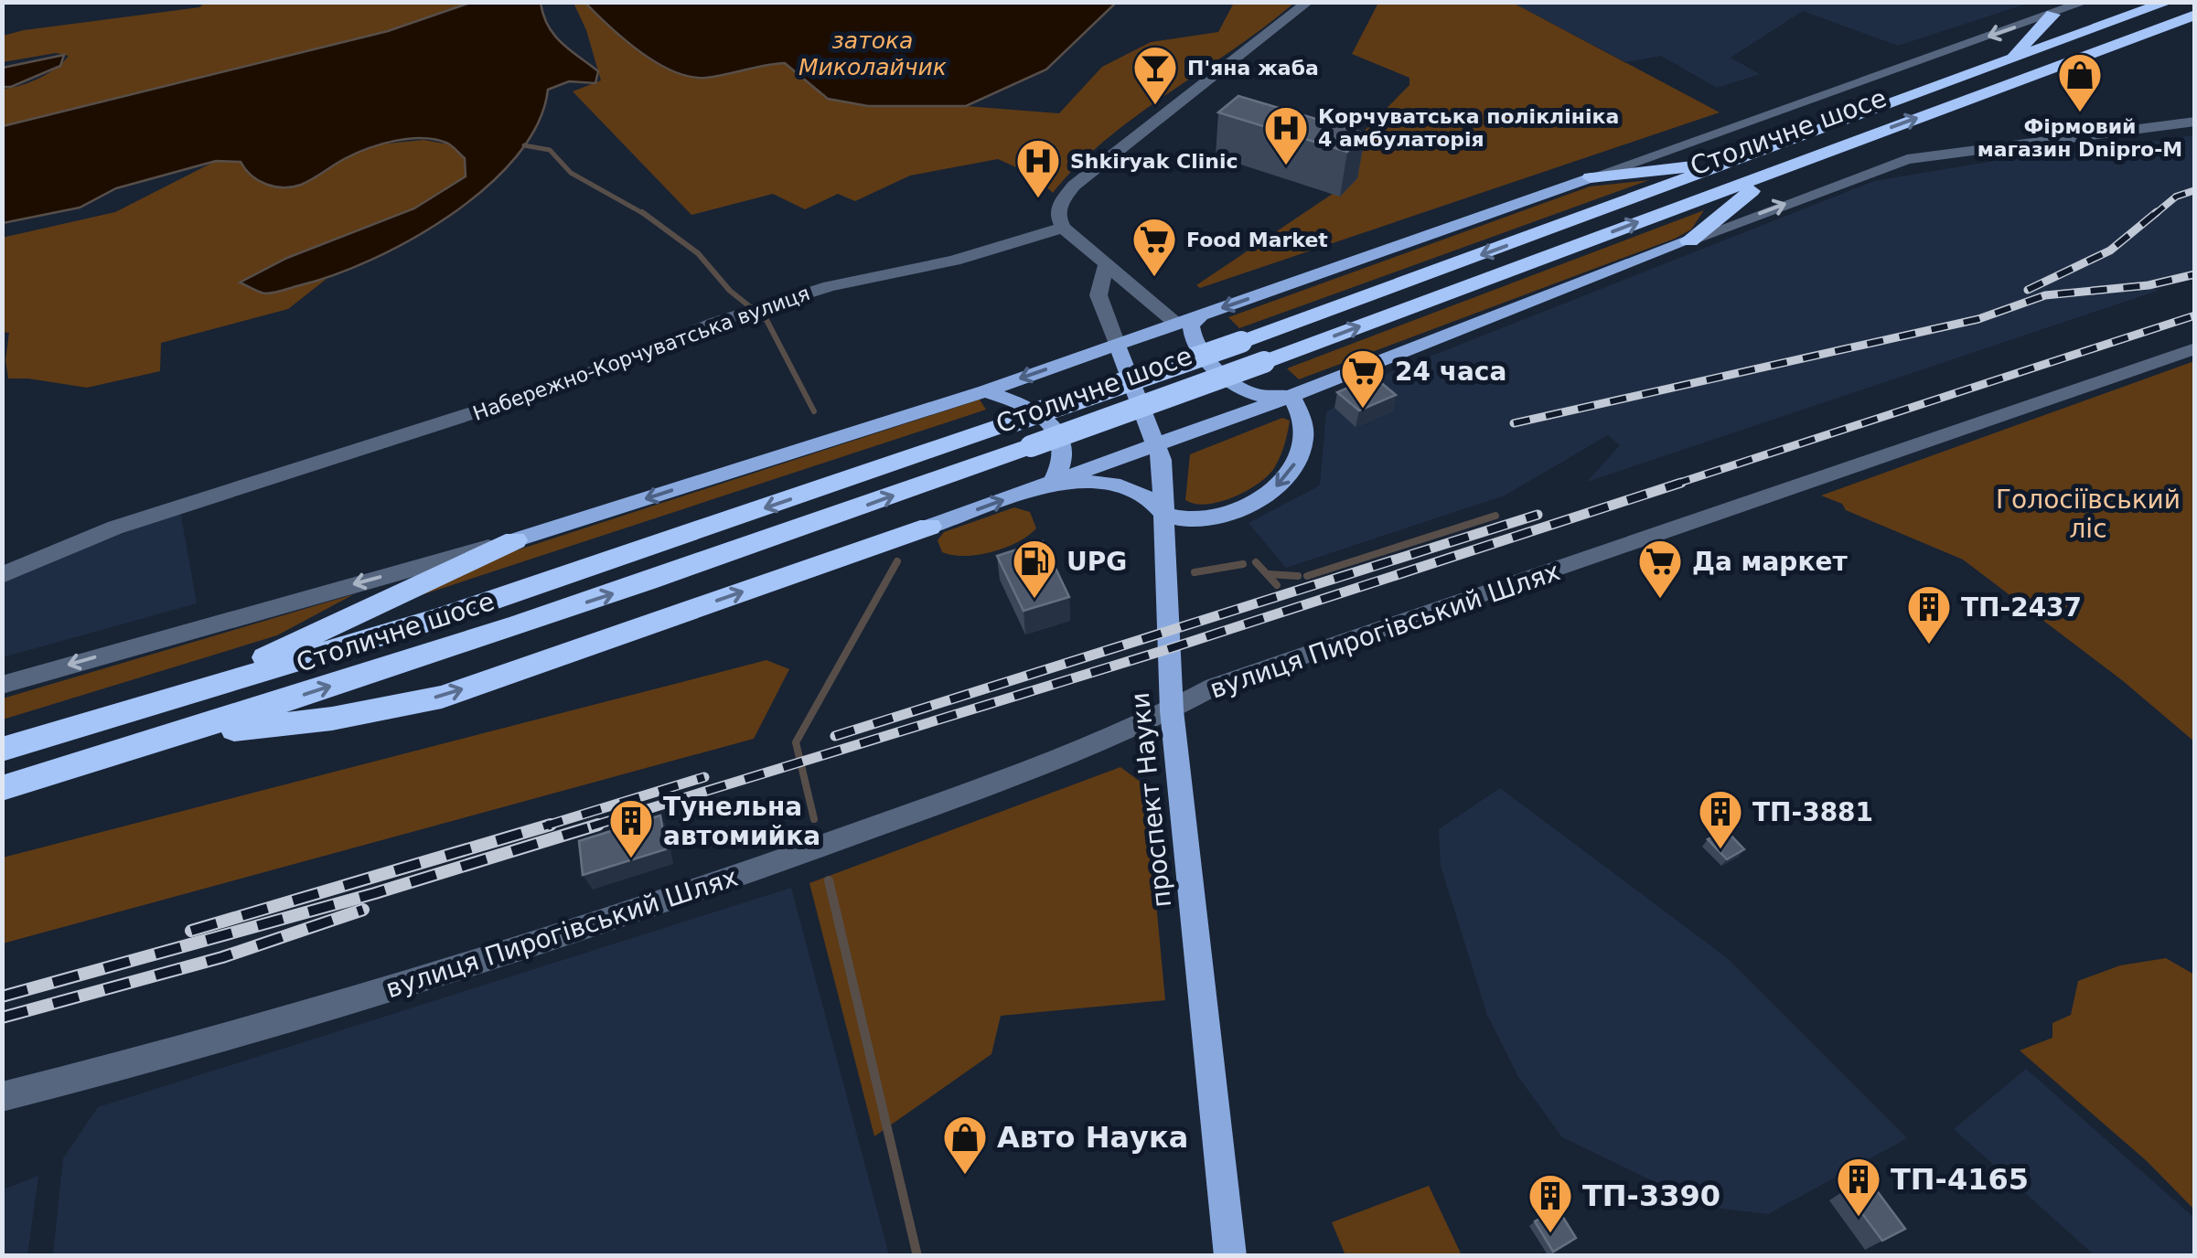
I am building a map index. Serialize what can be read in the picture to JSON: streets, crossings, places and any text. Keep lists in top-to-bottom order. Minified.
{"streets":{"highway":["Столичне шосе"],"main road":["проспект Науки"],"street":["Набережно-Корчуватська вулиця","вулиця Пирогівський Шлях"]},"crossings":[["вулиця Пирогівський Шлях","проспект Науки"]],"water":["затока Миколайчик"],"parks":["Голосіївський ліс"],"places":{"bar":["П'яна жаба"],"shop":["Фірмовий магазин Dnipro-M","Авто Наука"],"hospital":["Корчуватська поліклініка 4 амбулаторія","Shkiryak Clinic"],"supermarket":["Food Market","24 часа","Да маркет"],"fuel station":["UPG"],"building":["ТП-2437","ТП-3881","Тунельна автомийка","ТП-4165","ТП-3390"]}}
